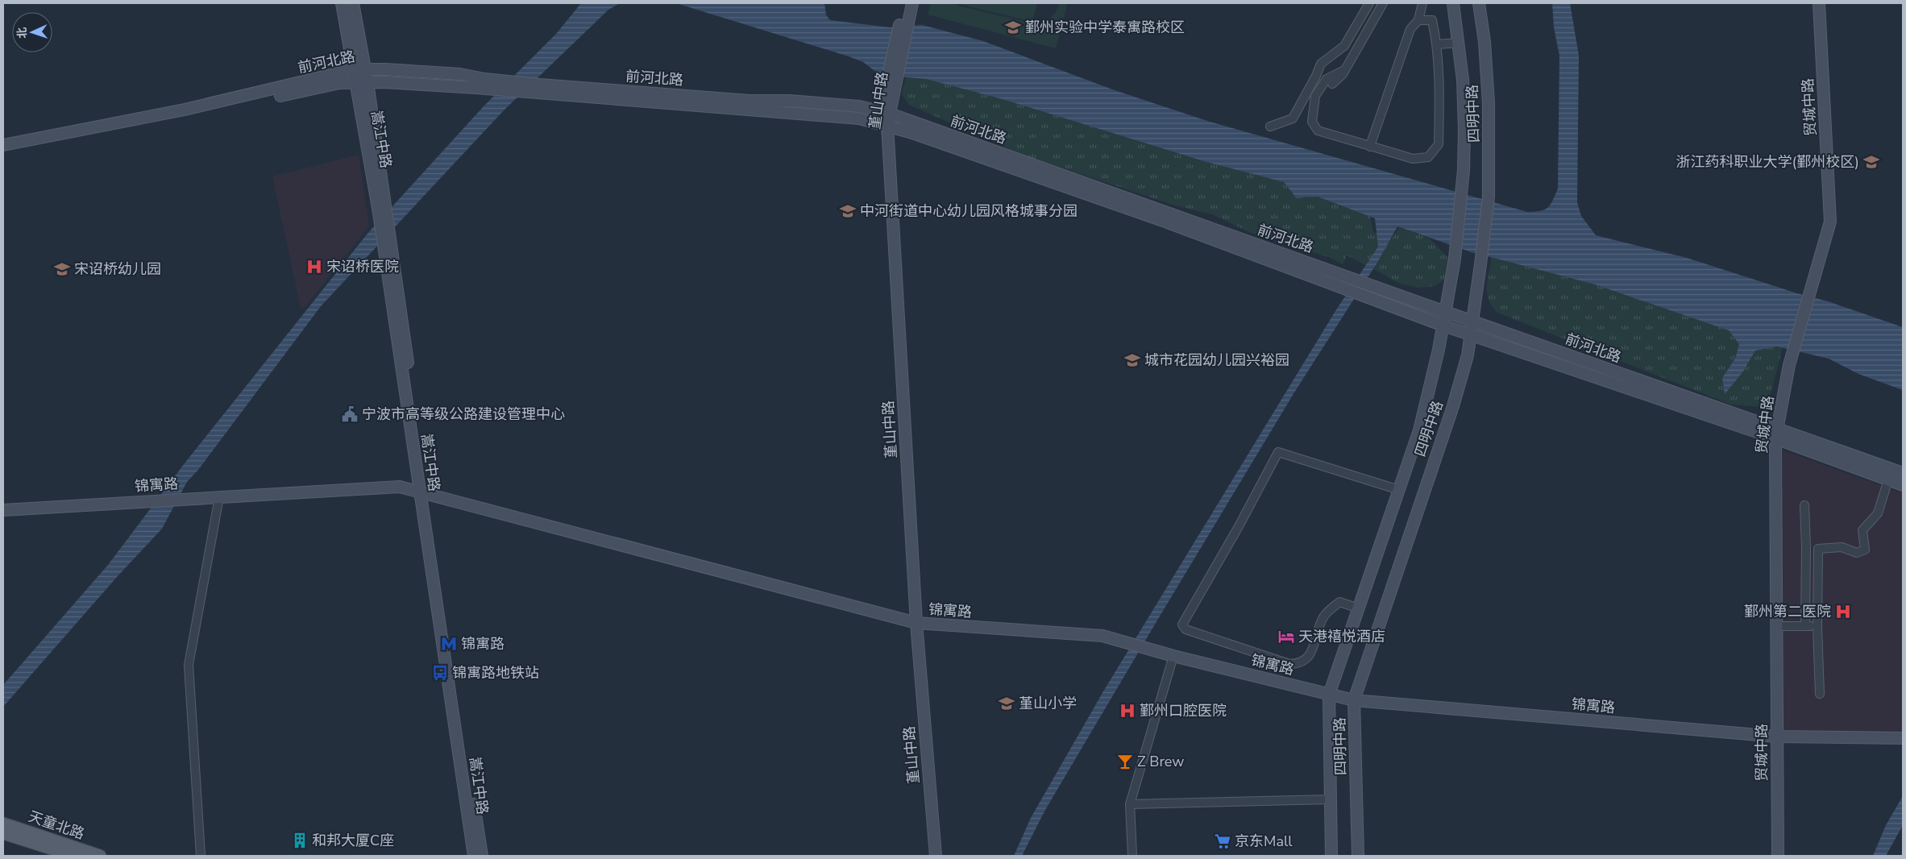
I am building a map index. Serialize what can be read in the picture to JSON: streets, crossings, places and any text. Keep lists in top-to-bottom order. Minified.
{"streets":{"main road":["前河北路","堇山中路","贸城中路","四明中路","嵩江中路","锦寓路","天童北路"]},"crossings":[["前河北路","堇山中路"],["前河北路","贸城中路"],["前河北路","四明中路"],["前河北路","嵩江中路"],["堇山中路","锦寓路"],["贸城中路","锦寓路"],["四明中路","锦寓路"],["嵩江中路","锦寓路"]],"places":{"school or university":["鄞州实验中学泰寓路校区","浙江药科职业大学(鄞州校区)","中河街道中心幼儿园风格城事分园","宋诏桥幼儿园","城市花园幼儿园兴裕园","堇山小学"],"hospital":["宋诏桥医院","鄞州第二医院","鄞州口腔医院"],"public building":["宁波市高等级公路建设管理中心"],"hotel":["天港禧悦酒店"],"metro station":["锦寓路"],"bus stop":["锦寓路地铁站"],"bar":["Z Brew"],"building":["和邦大厦C座"],"supermarket":["京东Mall"]},"north":"left"}
